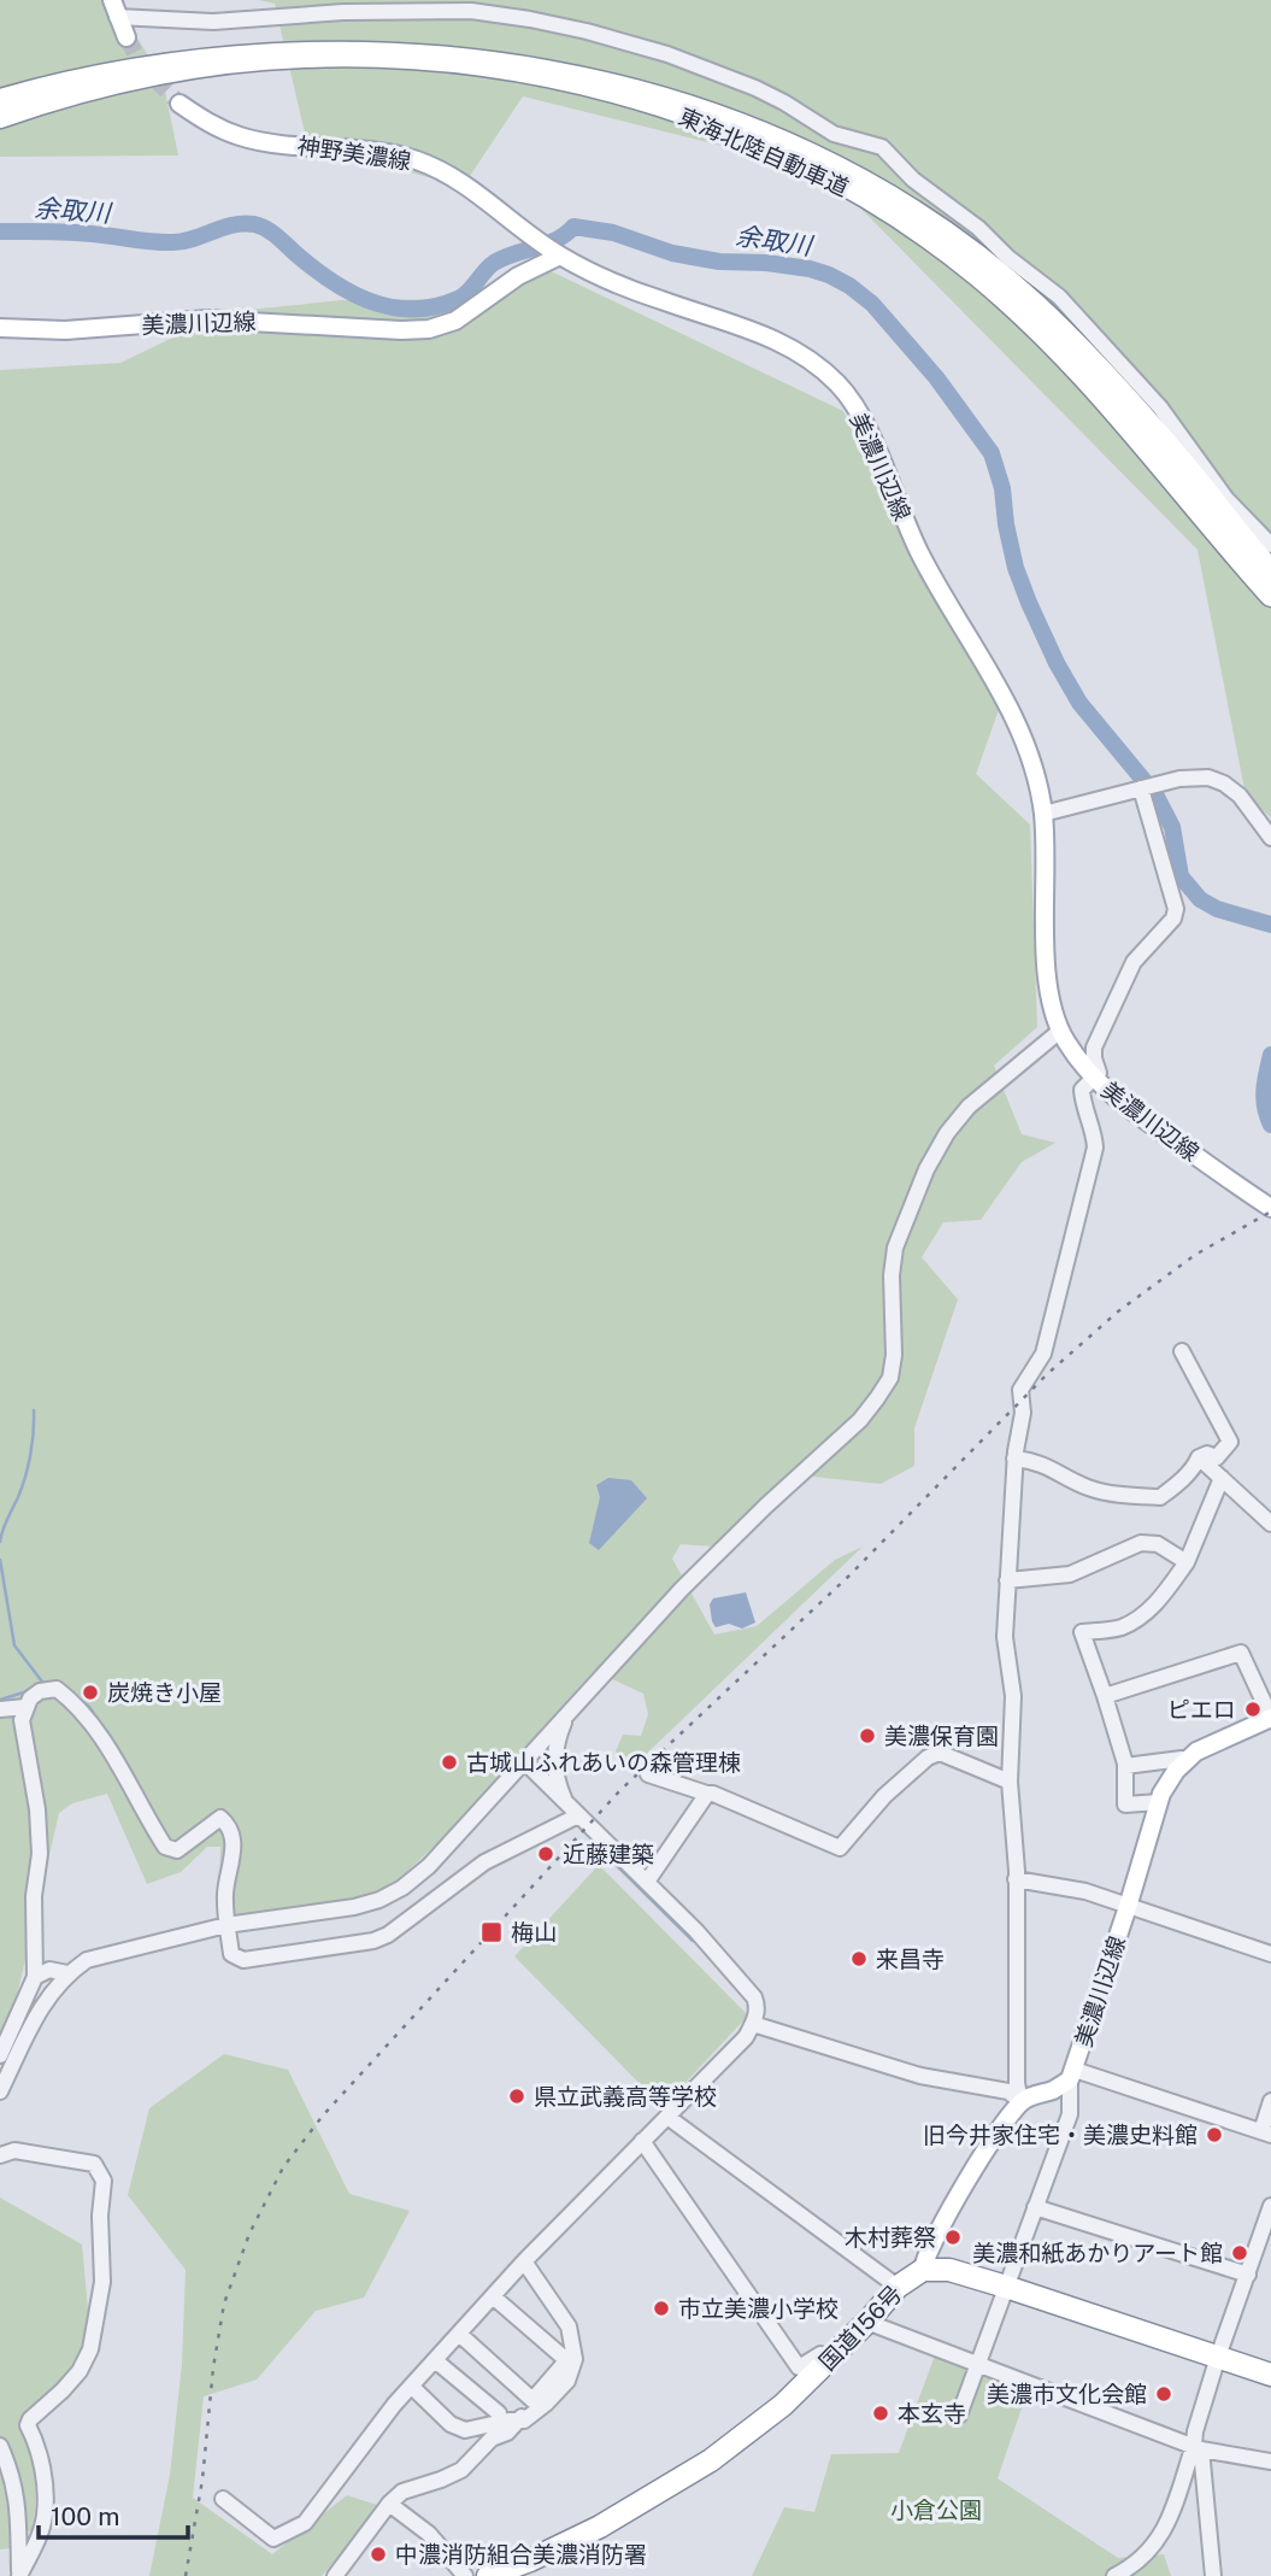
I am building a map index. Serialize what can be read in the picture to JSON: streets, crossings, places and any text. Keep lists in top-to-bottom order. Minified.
{"streets":{"highway":["東海北陸自動車道","国道156号"],"main road":["神野美濃線","美濃川辺線"]},"crossings":[["神野美濃線","美濃川辺線"]],"water":["余取川"],"parks":["小倉公園"],"places":{"other":["炭焼き小屋","ピエロ","美濃保育園","古城山ふれあいの森管理棟","近藤建築","来昌寺","県立武義高等学校","旧今井家住宅・美濃史料館","木村葬祭","美濃和紙あかりアート館","市立美濃小学校","美濃市文化会館","本玄寺","中濃消防組合美濃消防署"],"transit":["梅山"]},"scale_bar":"100 m"}
